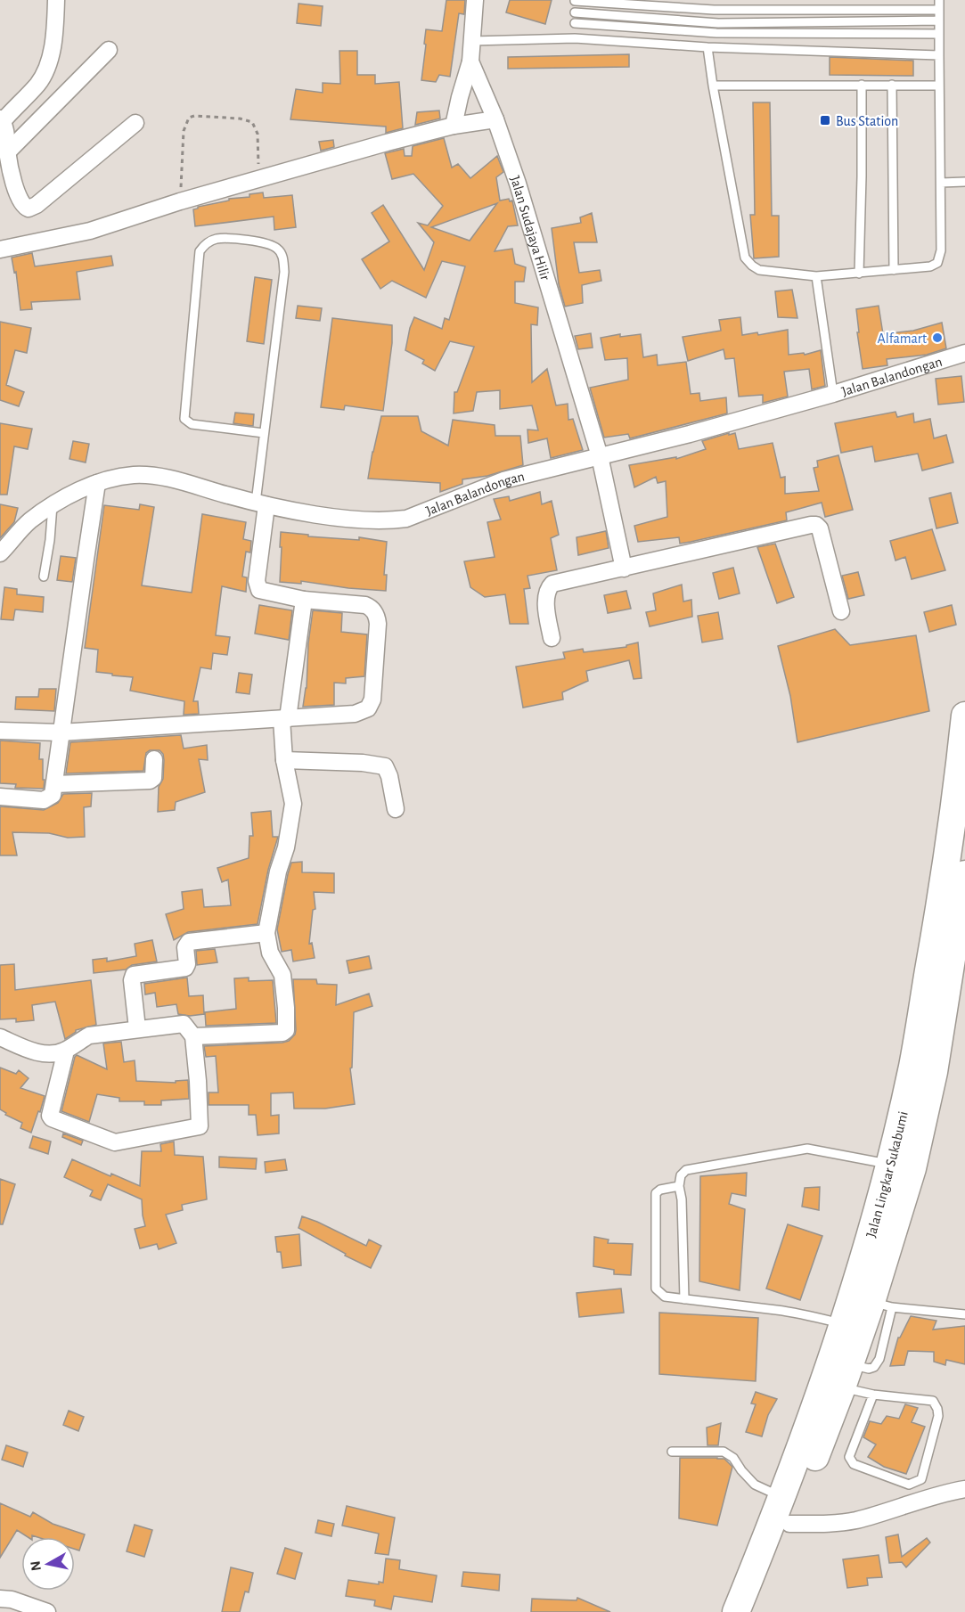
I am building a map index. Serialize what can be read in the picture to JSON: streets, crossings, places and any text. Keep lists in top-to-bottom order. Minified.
{"streets":{"main road":["Jalan Lingkar Sukabumi"],"street":["Jalan Sudajaya Hilir","Jalan Balandongan"]},"crossings":[["Jalan Sudajaya Hilir","Jalan Balandongan"]],"places":{"transit":["Bus Station"],"other":["Alfamart"]},"north":"left"}
